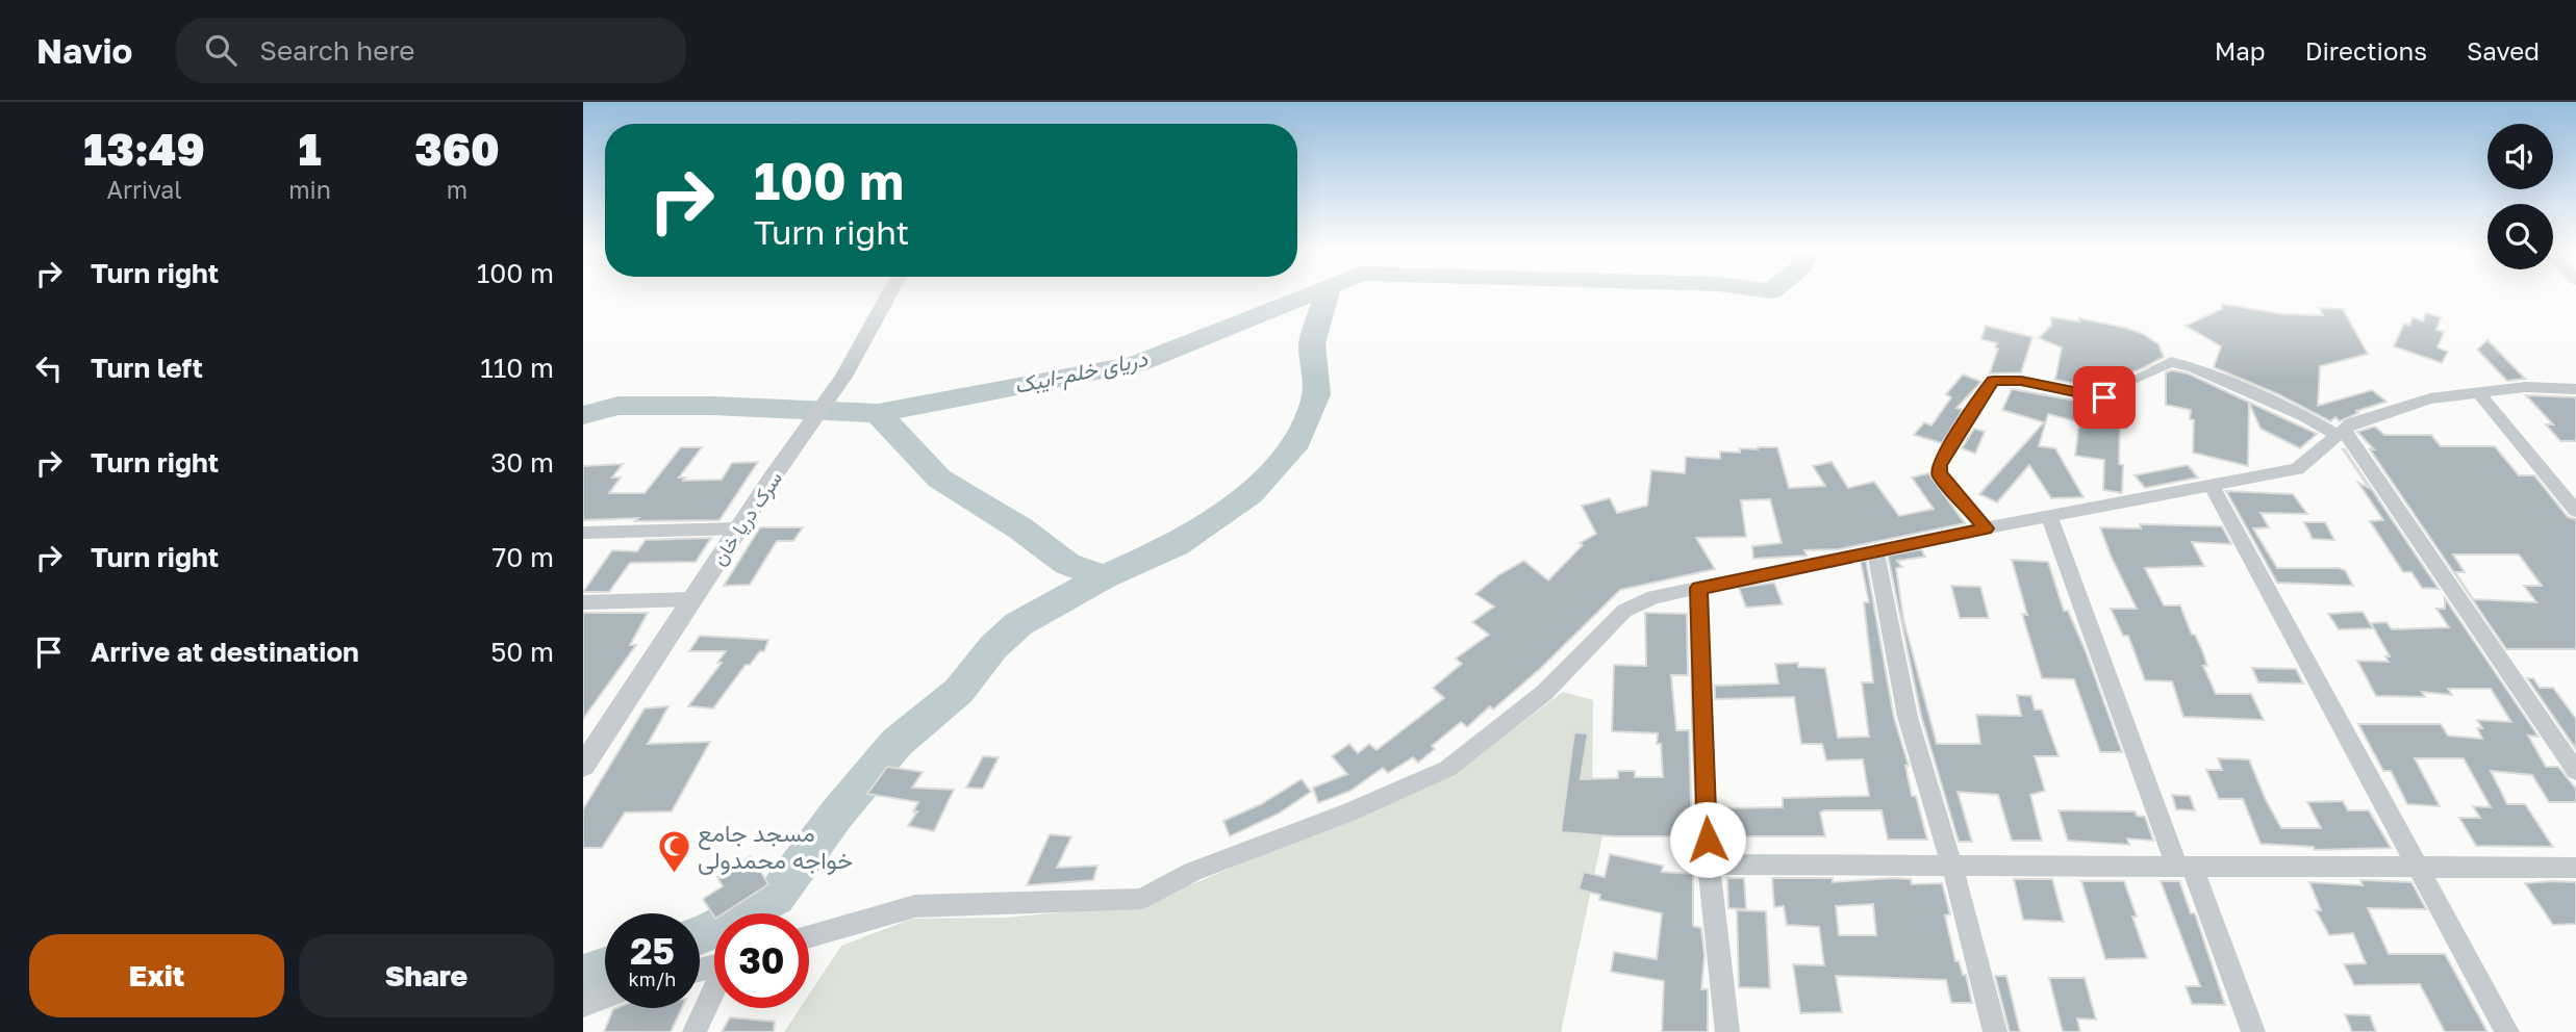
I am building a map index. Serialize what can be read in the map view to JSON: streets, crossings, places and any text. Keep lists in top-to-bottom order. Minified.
{"streets":{"street":["سرک دریا خان"]},"water":["دریای خلم-ایبک"],"places":{"mosque":["مسجد جامع خواجه محمدولی"]},"page":{"header":"Navio","search":"Search here","nav":["Map","Directions","Saved"],"eta":["13:49","Arrival","1","min","360","m"],"turn":["100 m","Turn right"],"list":[{"name":"Turn right","value":"100 m"},{"name":"Turn left","value":"110 m"},{"name":"Turn right","value":"30 m"},{"name":"Turn right","value":"70 m"},{"name":"Arrive at destination","value":"50 m"}],"speed":"25 km/h","limit":"30","buttons":["Exit","Share"]}}
